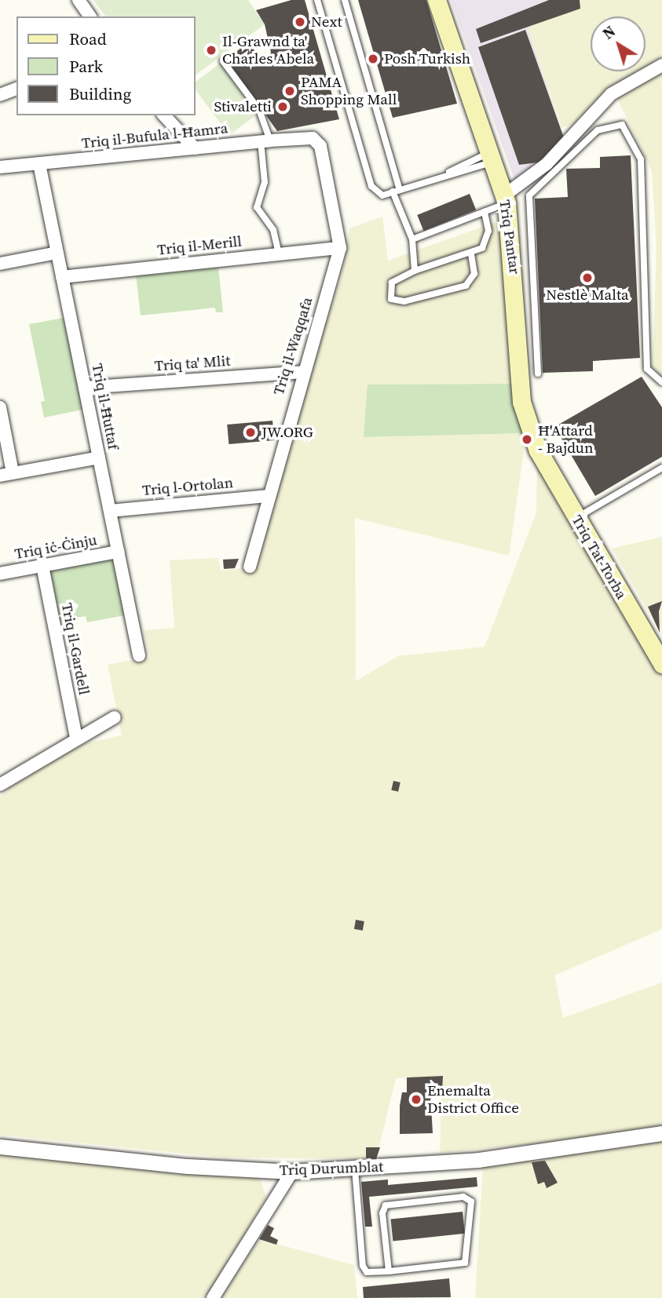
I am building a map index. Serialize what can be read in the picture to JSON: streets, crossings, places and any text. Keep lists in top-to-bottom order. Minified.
{"streets":{"main road":["Triq Pantar","Triq Tat-Torba"],"street":["Triq il-Bufula l-Ħamra","Triq il-Merill","Triq il-Waqqafa","Triq ta' Mlit","Triq il-Ħuttaf","Triq l-Ortolan","Triq iċ-Ċinju","Triq il-Gardell","Triq Durumblat"]},"crossings":[["Triq il-Bufula l-Ħamra","Triq il-Waqqafa"],["Triq il-Bufula l-Ħamra","Triq il-Ħuttaf"],["Triq Pantar","Triq Tat-Torba"],["Triq il-Merill","Triq il-Waqqafa"],["Triq il-Merill","Triq il-Ħuttaf"],["Triq il-Waqqafa","Triq ta' Mlit"],["Triq il-Waqqafa","Triq l-Ortolan"],["Triq ta' Mlit","Triq il-Ħuttaf"],["Triq il-Ħuttaf","Triq l-Ortolan"],["Triq il-Ħuttaf","Triq iċ-Ċinju"],["Triq iċ-Ċinju","Triq il-Gardell"]],"places":["Next","Il-Grawnd ta' Charles Abela","Posh Turkish","PAMA Shopping Mall","Stivaletti","Nestlè Malta","JW.ORG","Ħ'Attard - Bajdun","Enemalta District Office"],"legend":["Road","Park","Building"],"north":"top left"}
